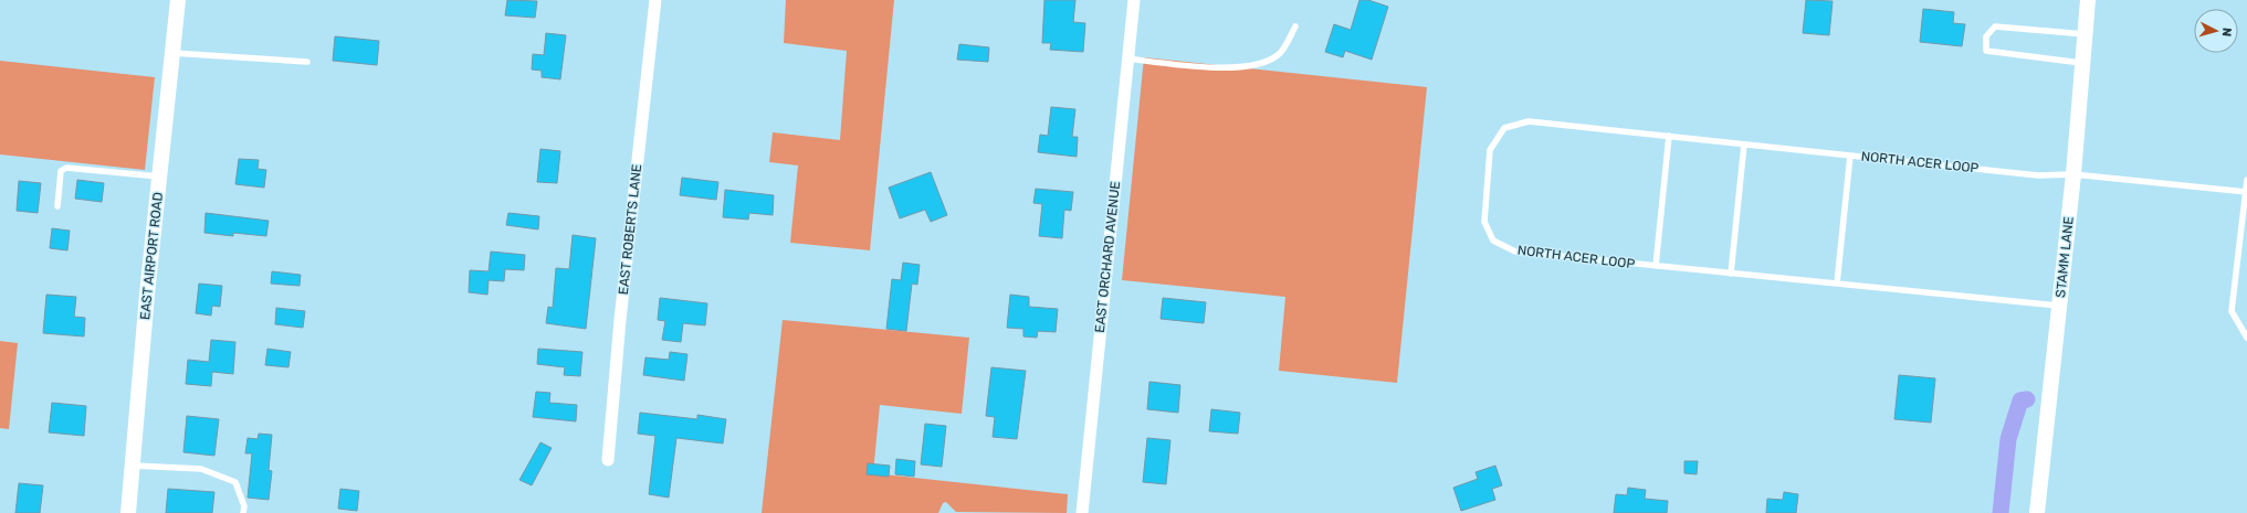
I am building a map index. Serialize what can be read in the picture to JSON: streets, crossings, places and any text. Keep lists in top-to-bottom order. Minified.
{"streets":{"street":["EAST ROBERTS LANE","EAST AIRPORT ROAD","EAST ORCHARD AVENUE","STAMM LANE"],"lane":["NORTH ACER LOOP"]},"crossings":[["NORTH ACER LOOP","STAMM LANE"]],"north":"right"}
